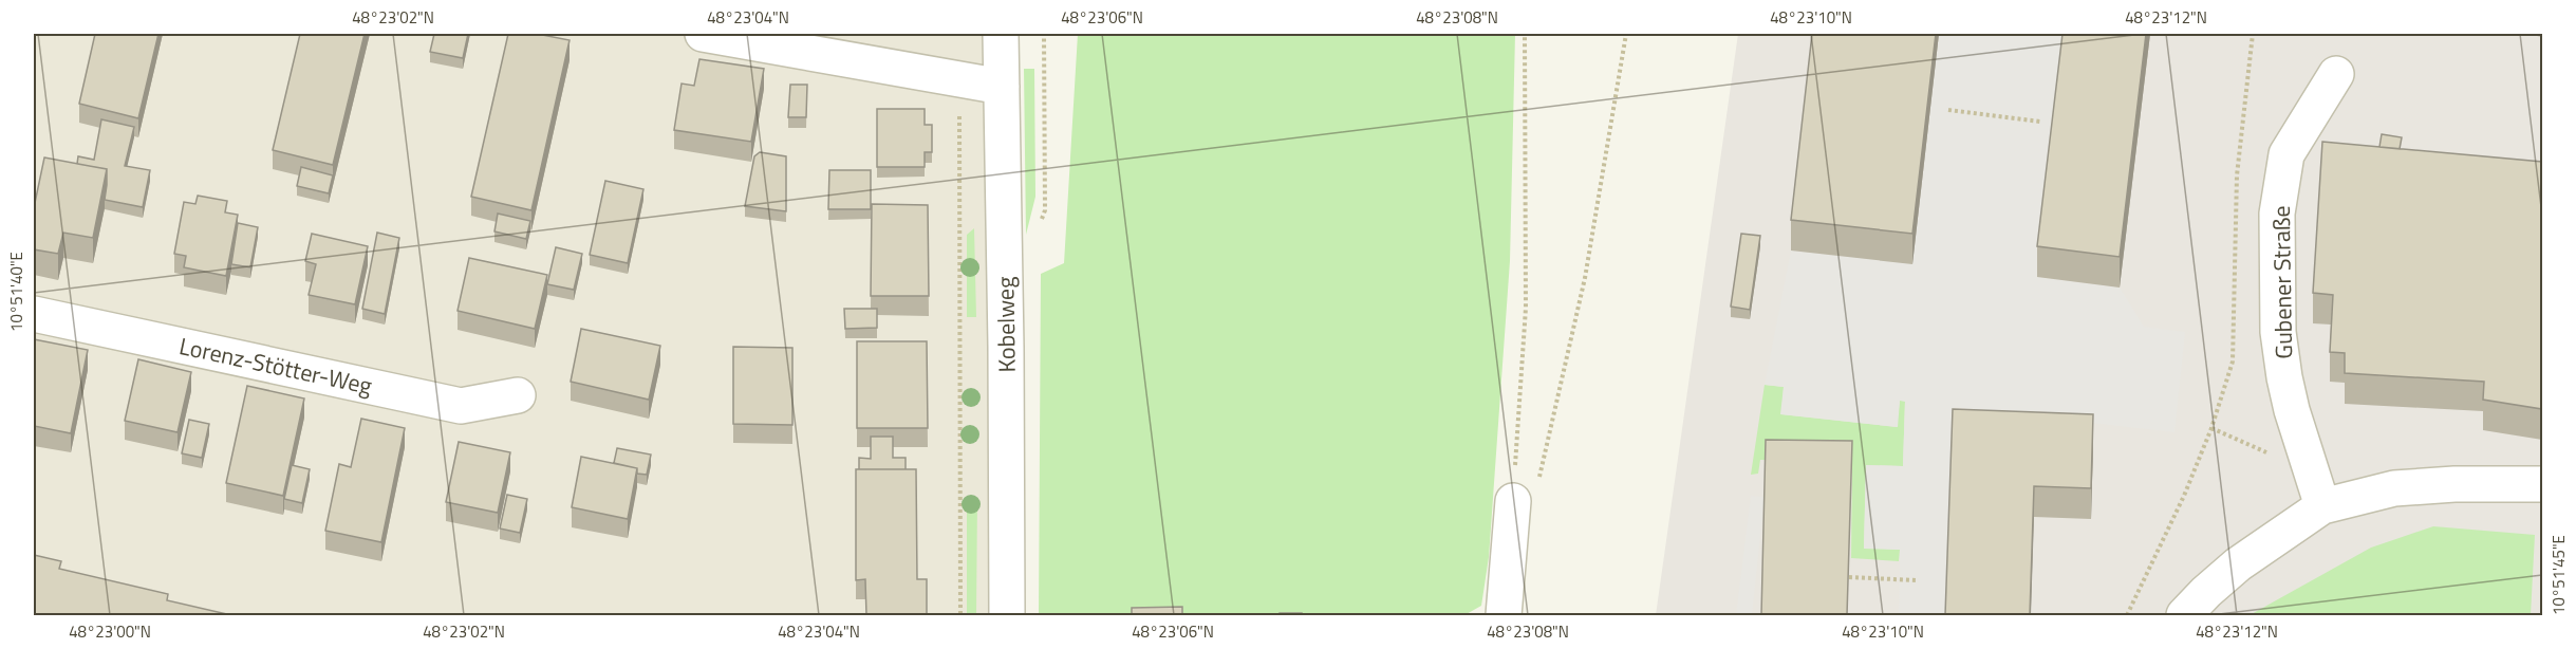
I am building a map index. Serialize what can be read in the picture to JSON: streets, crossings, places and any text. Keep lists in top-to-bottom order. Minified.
{"streets":{"street":["Gubener Straße","Kobelweg","Lorenz-Stötter-Weg"]},"coordinates":["48°23'02\"N","48°23'04\"N","48°23'06\"N","48°23'08\"N","48°23'10\"N","48°23'12\"N","10°51'40\"E","10°51'45\"E","48°23'00\"N"]}
